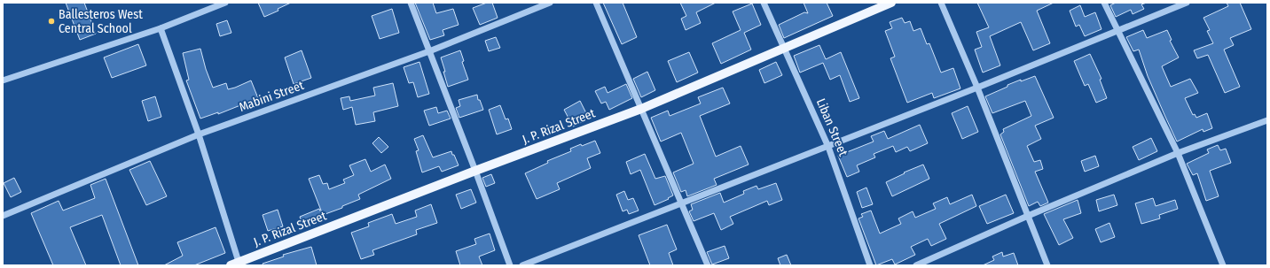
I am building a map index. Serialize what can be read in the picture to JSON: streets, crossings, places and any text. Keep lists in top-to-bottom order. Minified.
{"streets":{"main road":["J. P. Rizal Street"],"street":["Mabini Street","Liban Street"]},"crossings":[["J. P. Rizal Street","Liban Street"]],"places":["Ballesteros West Central School"]}
